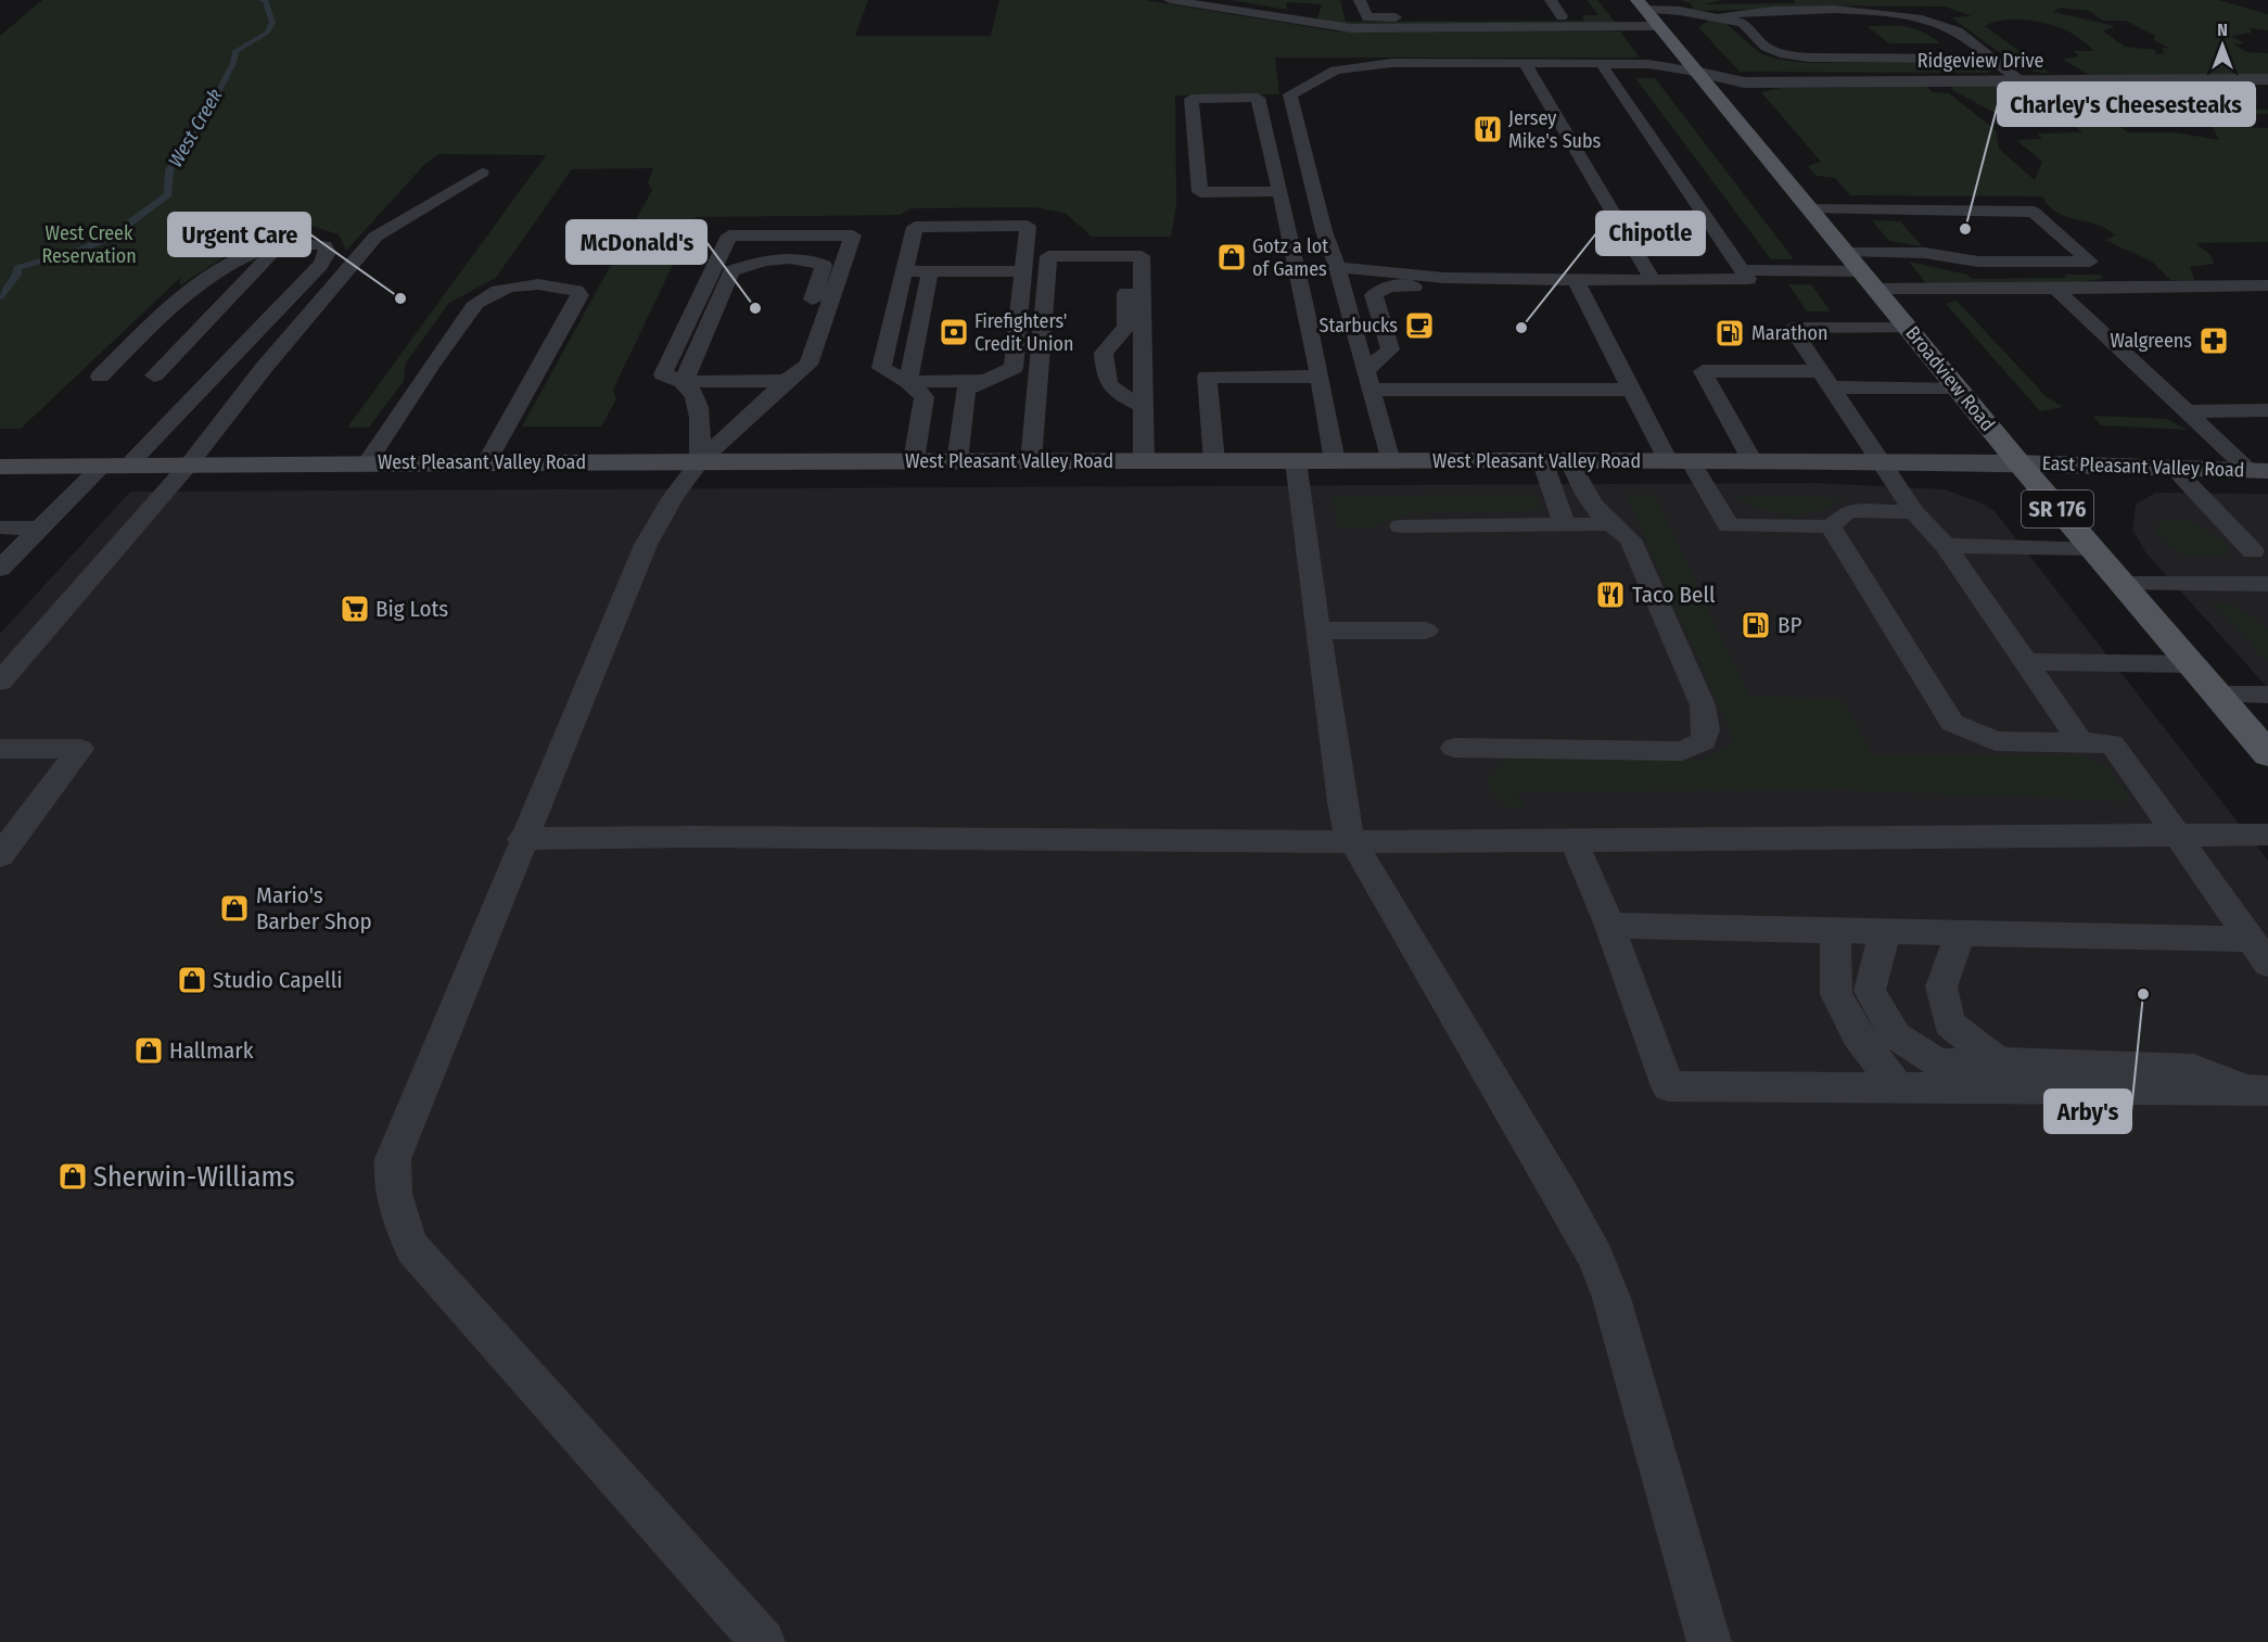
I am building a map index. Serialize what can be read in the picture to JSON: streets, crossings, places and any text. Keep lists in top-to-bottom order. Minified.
{"streets":{"main road":["Broadview Road","West Pleasant Valley Road","East Pleasant Valley Road","SR 176"],"street":["Ridgeview Drive"]},"crossings":[["Ridgeview Drive","Broadview Road"],["Broadview Road","West Pleasant Valley Road"],["Broadview Road","East Pleasant Valley Road"],["West Pleasant Valley Road","East Pleasant Valley Road"]],"water":["West Creek"],"parks":["West Creek Reservation"],"places":{"restaurant":["Jersey Mike's Subs","Taco Bell"],"other":["Charley's Cheesesteaks","Urgent Care","McDonald's","Chipotle","Arby's"],"shop":["Gotz a lot of Games","Mario's Barber Shop","Studio Capelli","Hallmark","Sherwin-Williams"],"cafe":["Starbucks"],"bank":["Firefighters' Credit Union"],"fuel station":["Marathon","BP"],"pharmacy":["Walgreens"],"supermarket":["Big Lots"]},"north":"top"}
